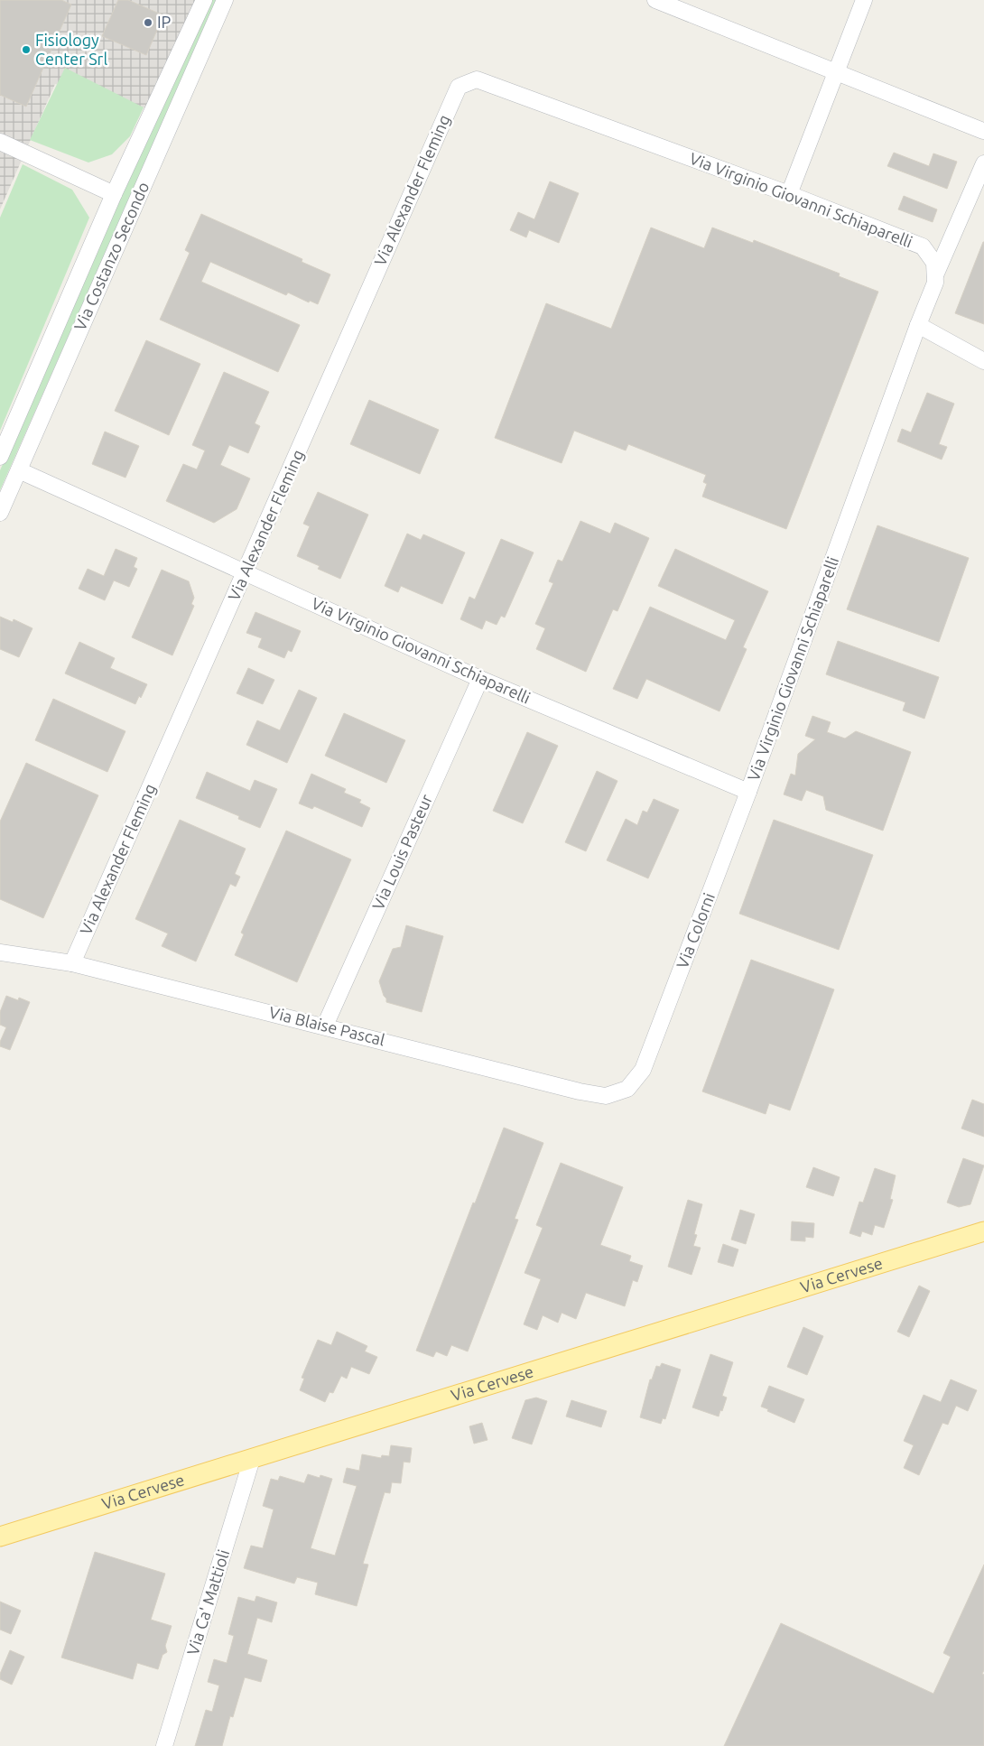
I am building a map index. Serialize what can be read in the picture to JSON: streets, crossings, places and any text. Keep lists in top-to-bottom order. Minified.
{"streets":{"main road":["Via Cervese"],"street":["Via Alexander Fleming","Via Virginio Giovanni Schiaparelli","Via Costanzo Secondo","Via Louis Pasteur","Via Colorni","Via Blaise Pascal","Via Ca' Mattioli"]},"crossings":[["Via Alexander Fleming","Via Virginio Giovanni Schiaparelli"],["Via Alexander Fleming","Via Blaise Pascal"],["Via Virginio Giovanni Schiaparelli","Via Costanzo Secondo"],["Via Virginio Giovanni Schiaparelli","Via Louis Pasteur"],["Via Virginio Giovanni Schiaparelli","Via Colorni"],["Via Louis Pasteur","Via Blaise Pascal"],["Via Colorni","Via Blaise Pascal"],["Via Cervese","Via Ca' Mattioli"]],"places":["IP","Fisiology Center Srl"]}
